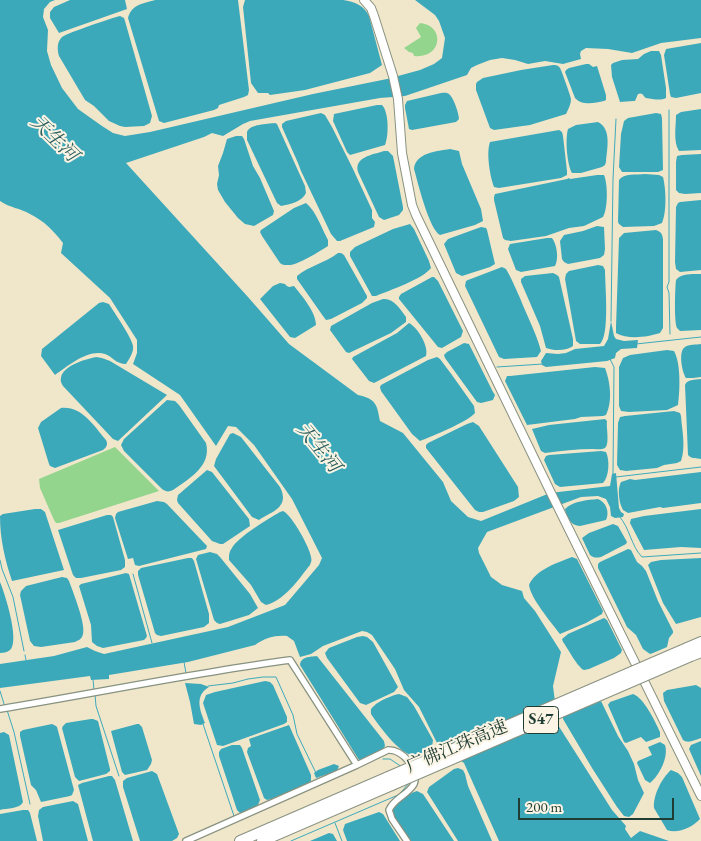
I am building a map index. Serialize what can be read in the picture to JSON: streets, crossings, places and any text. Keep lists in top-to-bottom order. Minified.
{"streets":{"highway":["S47","广佛江珠高速"]},"water":["天生河"],"scale_bar":"200 m"}
